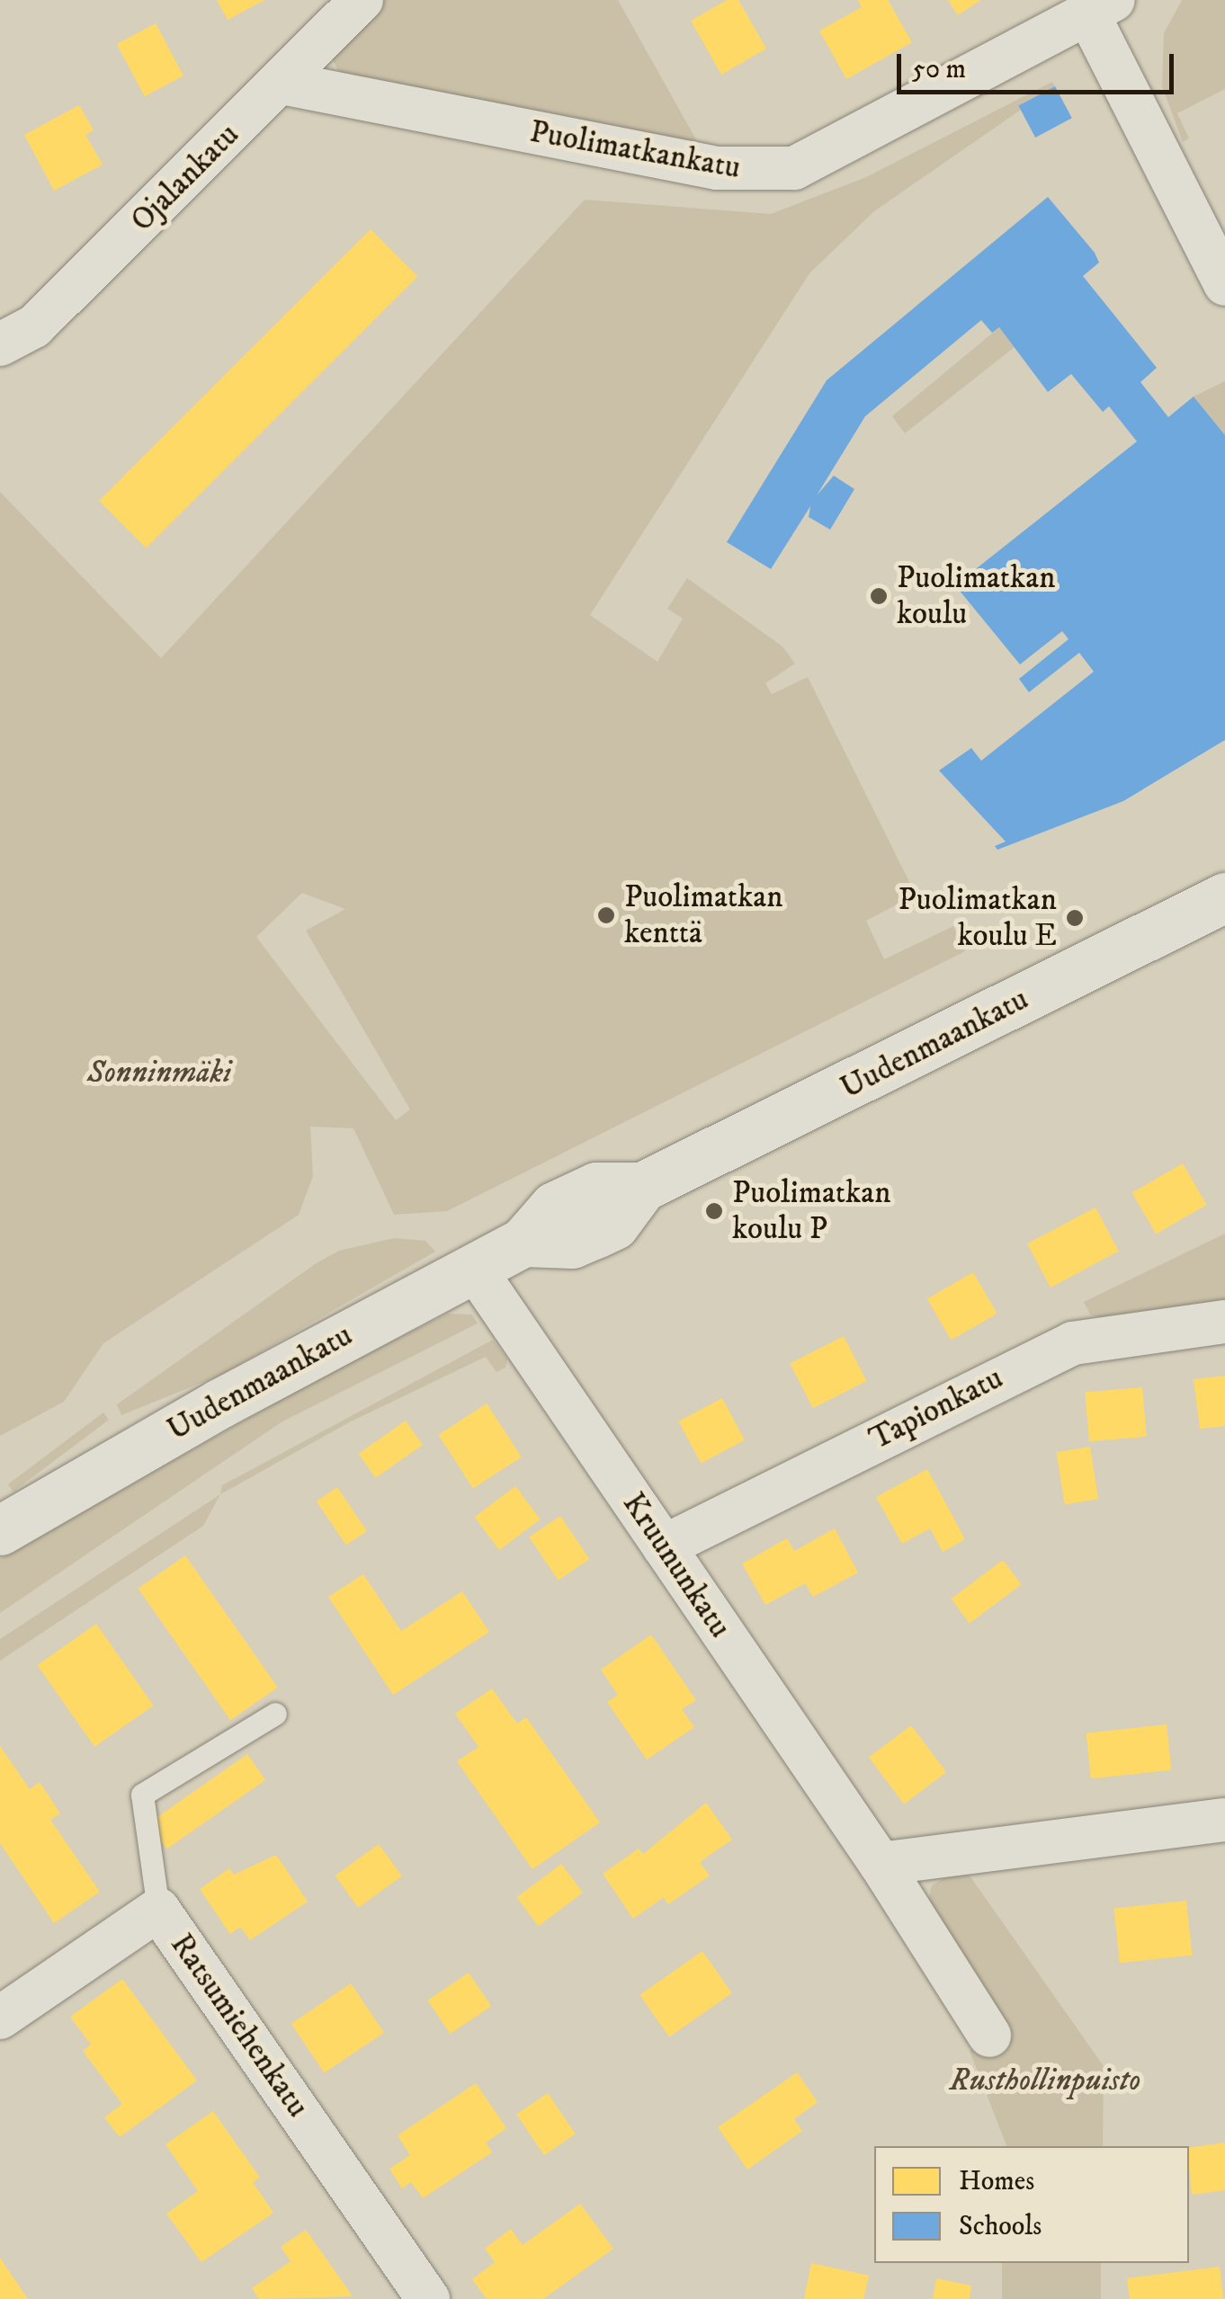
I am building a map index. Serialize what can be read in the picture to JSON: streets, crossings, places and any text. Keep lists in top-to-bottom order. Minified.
{"streets":{"main road":["Uudenmaankatu"],"street":["Puolimatkankatu","Ojalankatu","Tapionkatu","Kruununkatu","Ratsumiehenkatu"]},"crossings":[["Puolimatkankatu","Ojalankatu"],["Uudenmaankatu","Kruununkatu"],["Tapionkatu","Kruununkatu"]],"parks":["Sonninmäki","Rusthollinpuisto"],"places":["Puolimatkan koulu","Puolimatkan kenttä","Puolimatkan koulu E","Puolimatkan koulu P"],"legend":["Homes","Schools"],"scale_bar":"50 m"}
